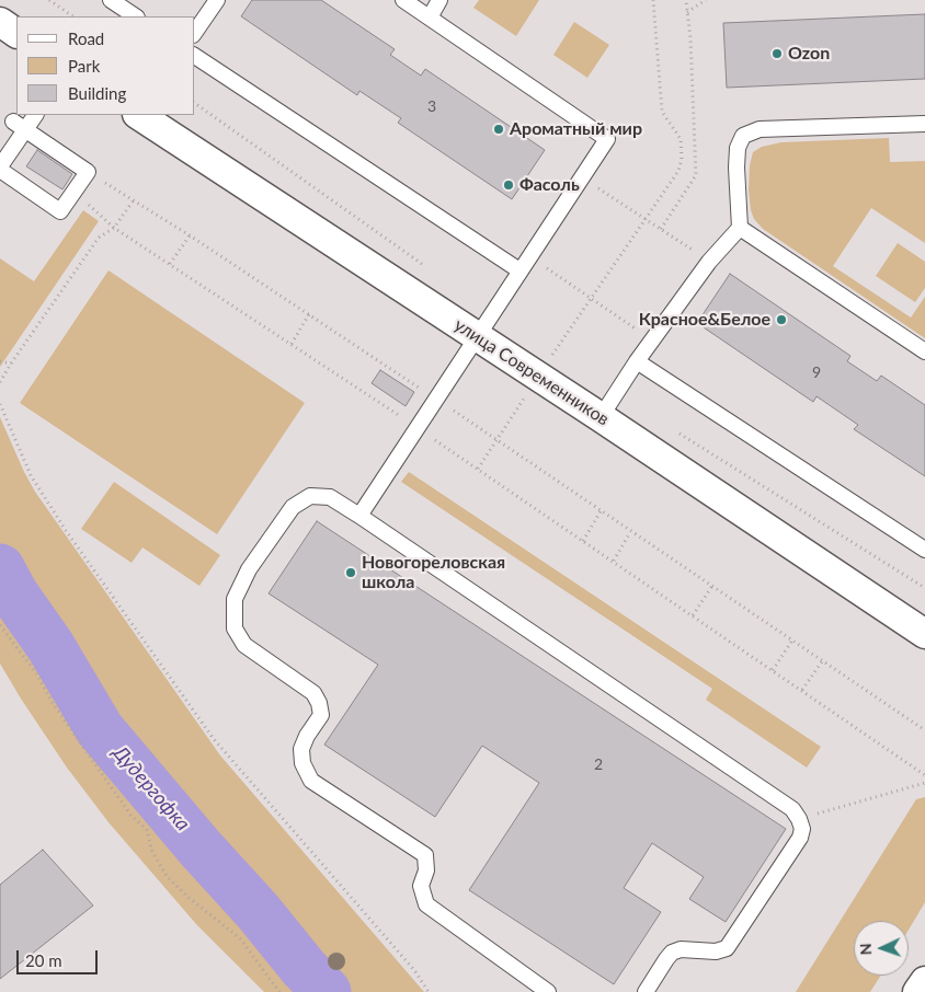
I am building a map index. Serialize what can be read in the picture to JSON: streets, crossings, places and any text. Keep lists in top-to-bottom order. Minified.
{"streets":{"street":["улица Современников"]},"water":["Дудергофка"],"places":["Ozon","Ароматный мир","Фасоль","Красное&Белое","Новогореловская школа"],"house_numbers":["3","9","2"],"legend":["Road","Park","Building"],"scale_bar":"20 m","north":"left"}
